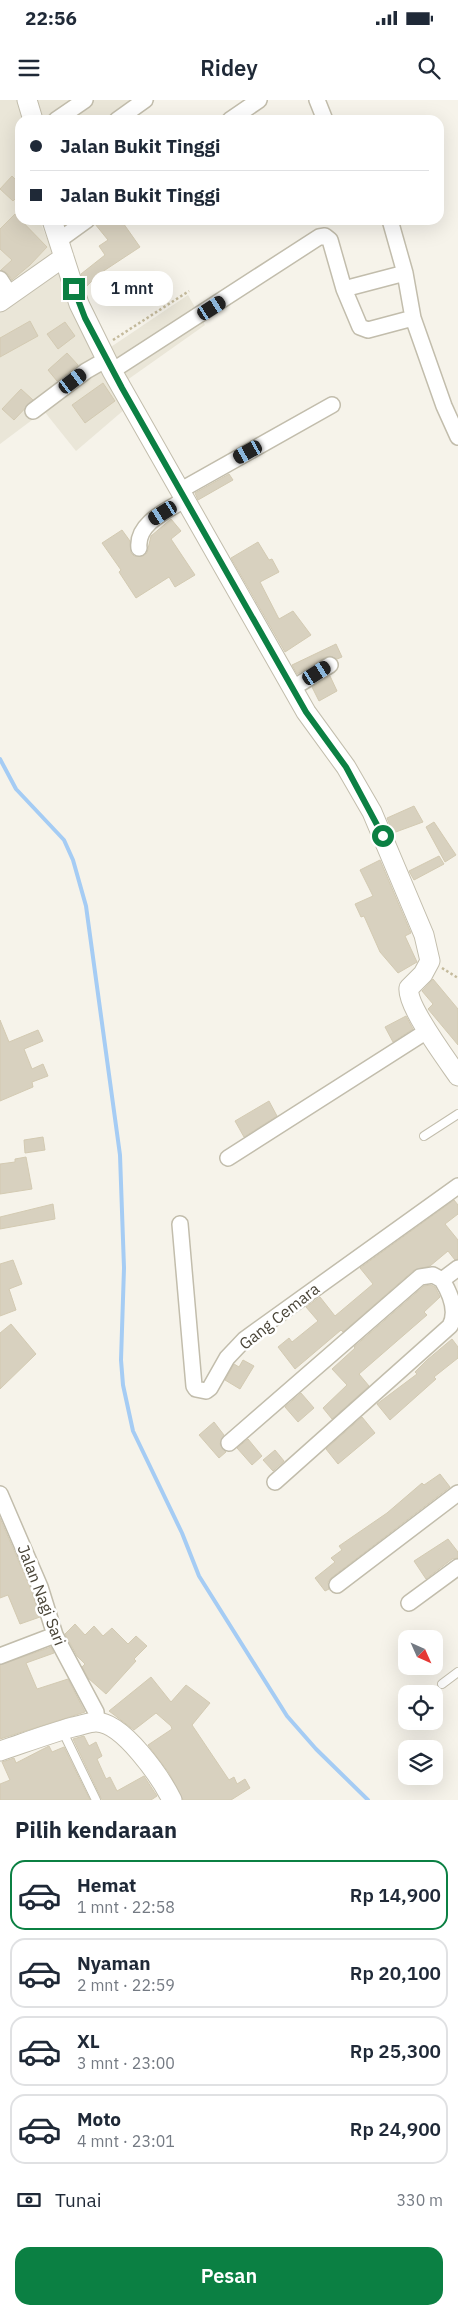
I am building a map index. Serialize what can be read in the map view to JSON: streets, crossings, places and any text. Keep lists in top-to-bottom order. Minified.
{"streets":{"street":["Gang Cemara","Jalan Nagi Sari"]},"north":"bottom right","page":{"status":"22:56","header":"Ridey","banner":["Jalan Bukit Tinggi","Jalan Bukit Tinggi"],"bubble":"1 mnt","heading":"Pilih kendaraan","list":[{"name":"Hemat","note":"1 mnt · 22:58","value":"Rp 14,900"},{"name":"Nyaman","note":"2 mnt · 22:59","value":"Rp 20,100"},{"name":"XL","note":"3 mnt · 23:00","value":"Rp 25,300"},{"name":"Moto","note":"4 mnt · 23:01","value":"Rp 24,900"}],"pay":["Tunai","330 m"],"buttons":"Pesan"}}
